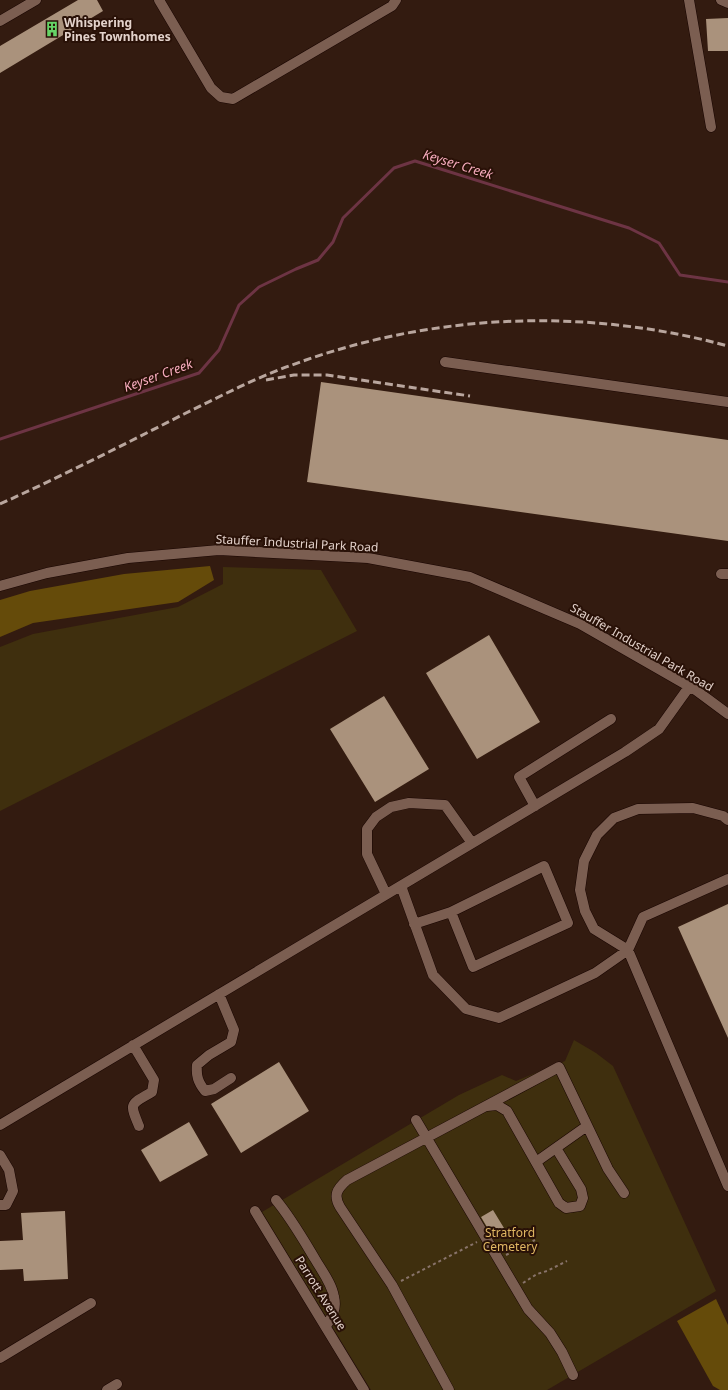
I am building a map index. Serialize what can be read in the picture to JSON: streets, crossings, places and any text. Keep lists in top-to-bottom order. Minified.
{"streets":{"street":["Stauffer Industrial Park Road","Parrott Avenue"]},"water":["Keyser Creek"],"parks":["Stratford Cemetery"],"places":{"building":["Whispering Pines Townhomes"]}}
